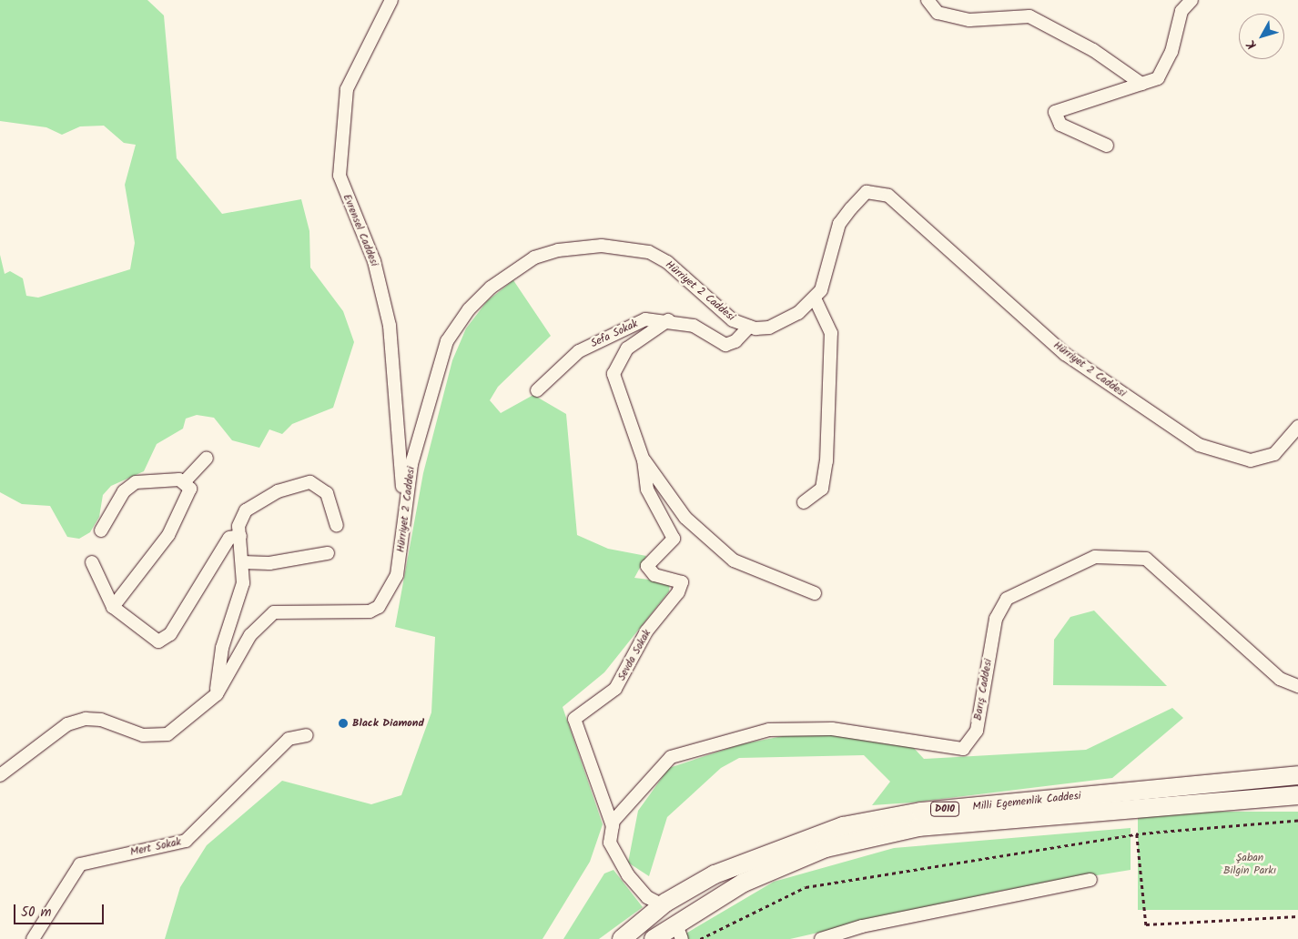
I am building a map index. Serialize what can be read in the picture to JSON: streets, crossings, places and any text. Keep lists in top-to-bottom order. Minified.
{"streets":{"highway":["Milli Egemenlik Caddesi","D010"],"street":["Evrensel Caddesi","Hürriyet 2 Caddesi","Sefa Sokak","Sevda Sokak","Barış Caddesi","Mert Sokak"]},"crossings":[["Evrensel Caddesi","Hürriyet 2 Caddesi"],["Hürriyet 2 Caddesi","Sefa Sokak"],["Sefa Sokak","Sevda Sokak"],["Sevda Sokak","Barış Caddesi"]],"parks":["Şaban Bilgin Parkı"],"places":["Black Diamond"],"scale_bar":"50 m","north":"bottom left"}
